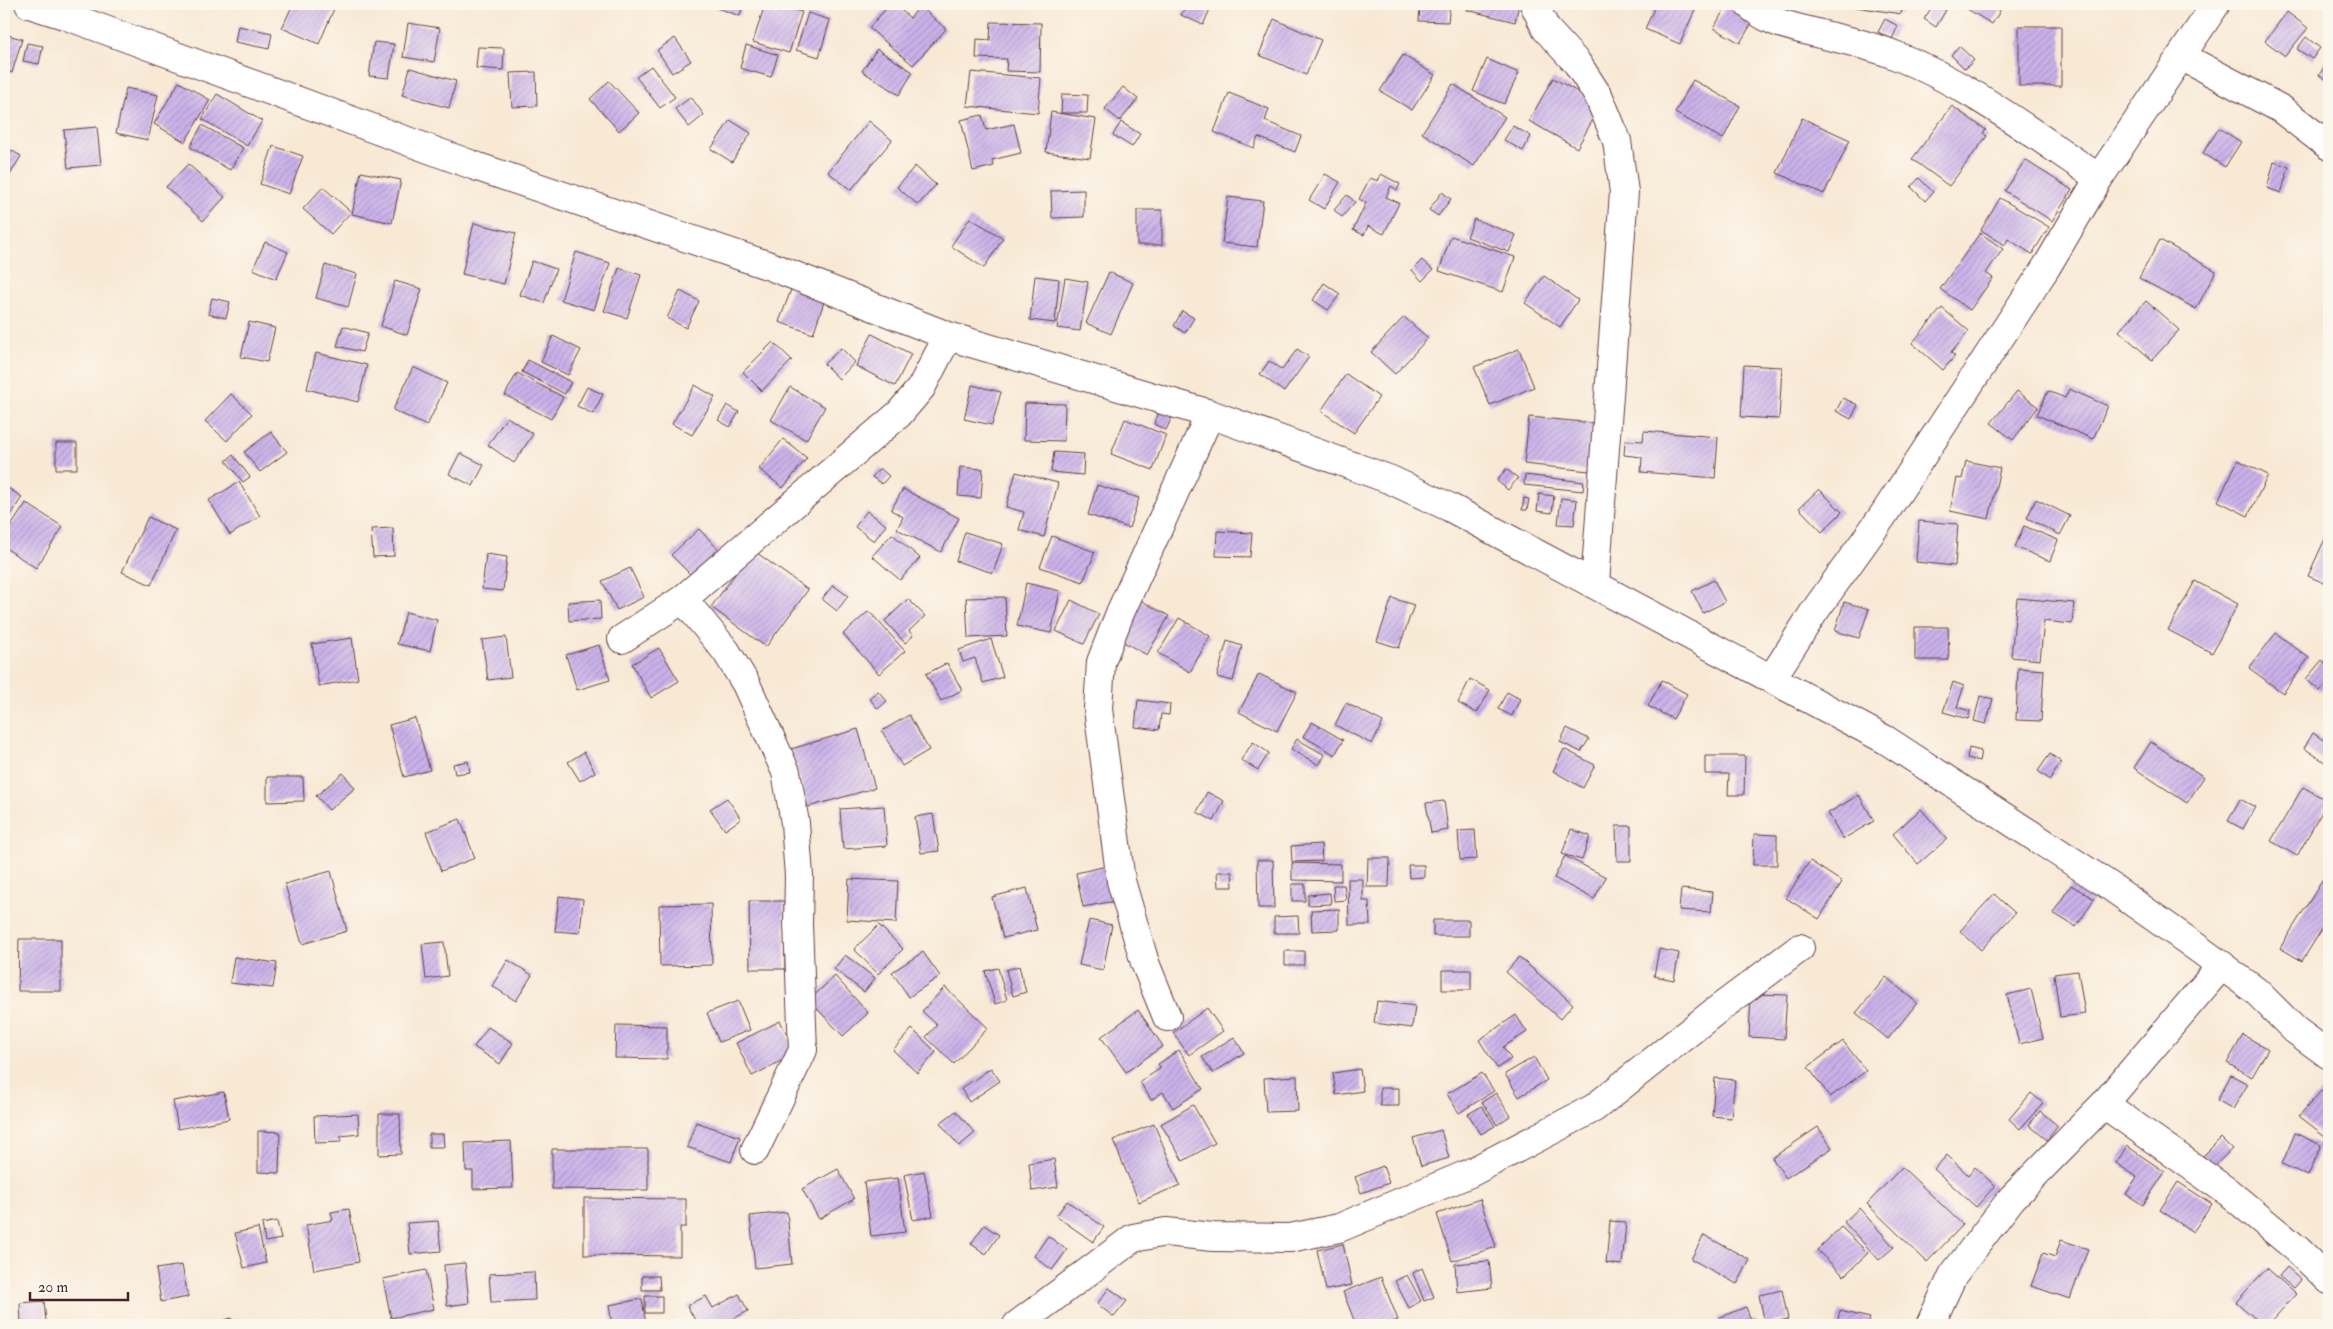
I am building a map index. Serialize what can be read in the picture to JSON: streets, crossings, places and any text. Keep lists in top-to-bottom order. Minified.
{"scale_bar":"20 m"}
